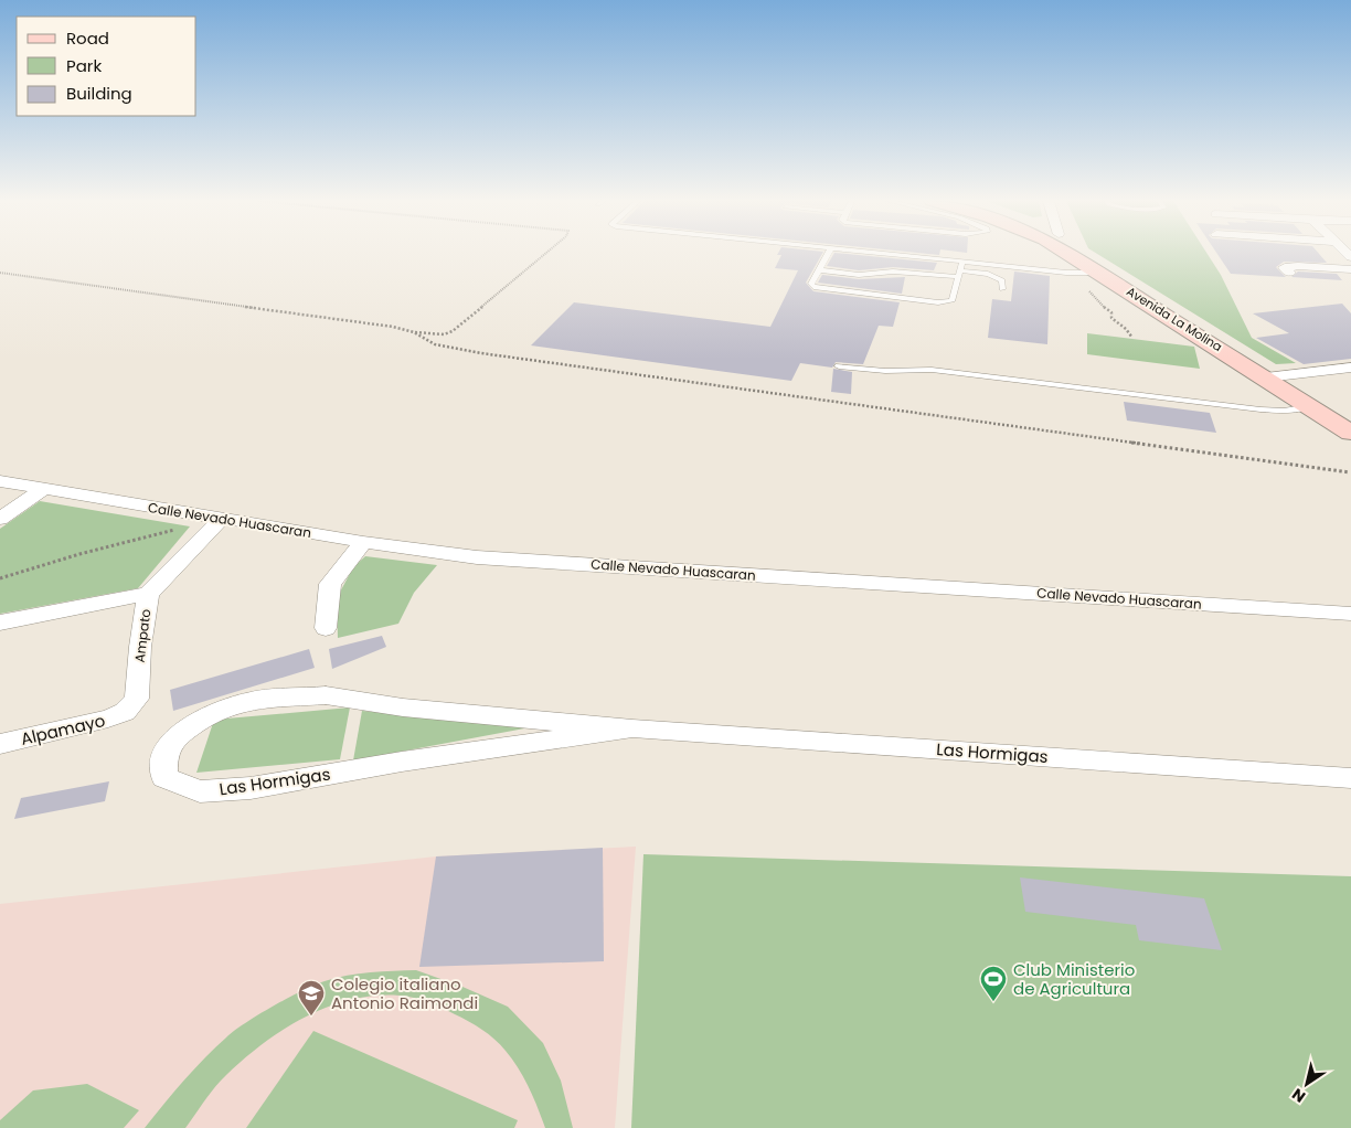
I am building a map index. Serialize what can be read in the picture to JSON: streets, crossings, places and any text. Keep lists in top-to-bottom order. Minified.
{"streets":{"main road":["Avenida La Molina"],"street":["Calle Nevado Huascaran","Ampato","Alpamayo","Las Hormigas"]},"crossings":[["Calle Nevado Huascaran","Ampato"],["Ampato","Alpamayo"]],"places":{"sports":["Club Ministerio de Agricultura"],"school or university":["Colegio italiano Antonio Raimondi"]},"legend":["Road","Park","Building"],"north":"bottom left"}
